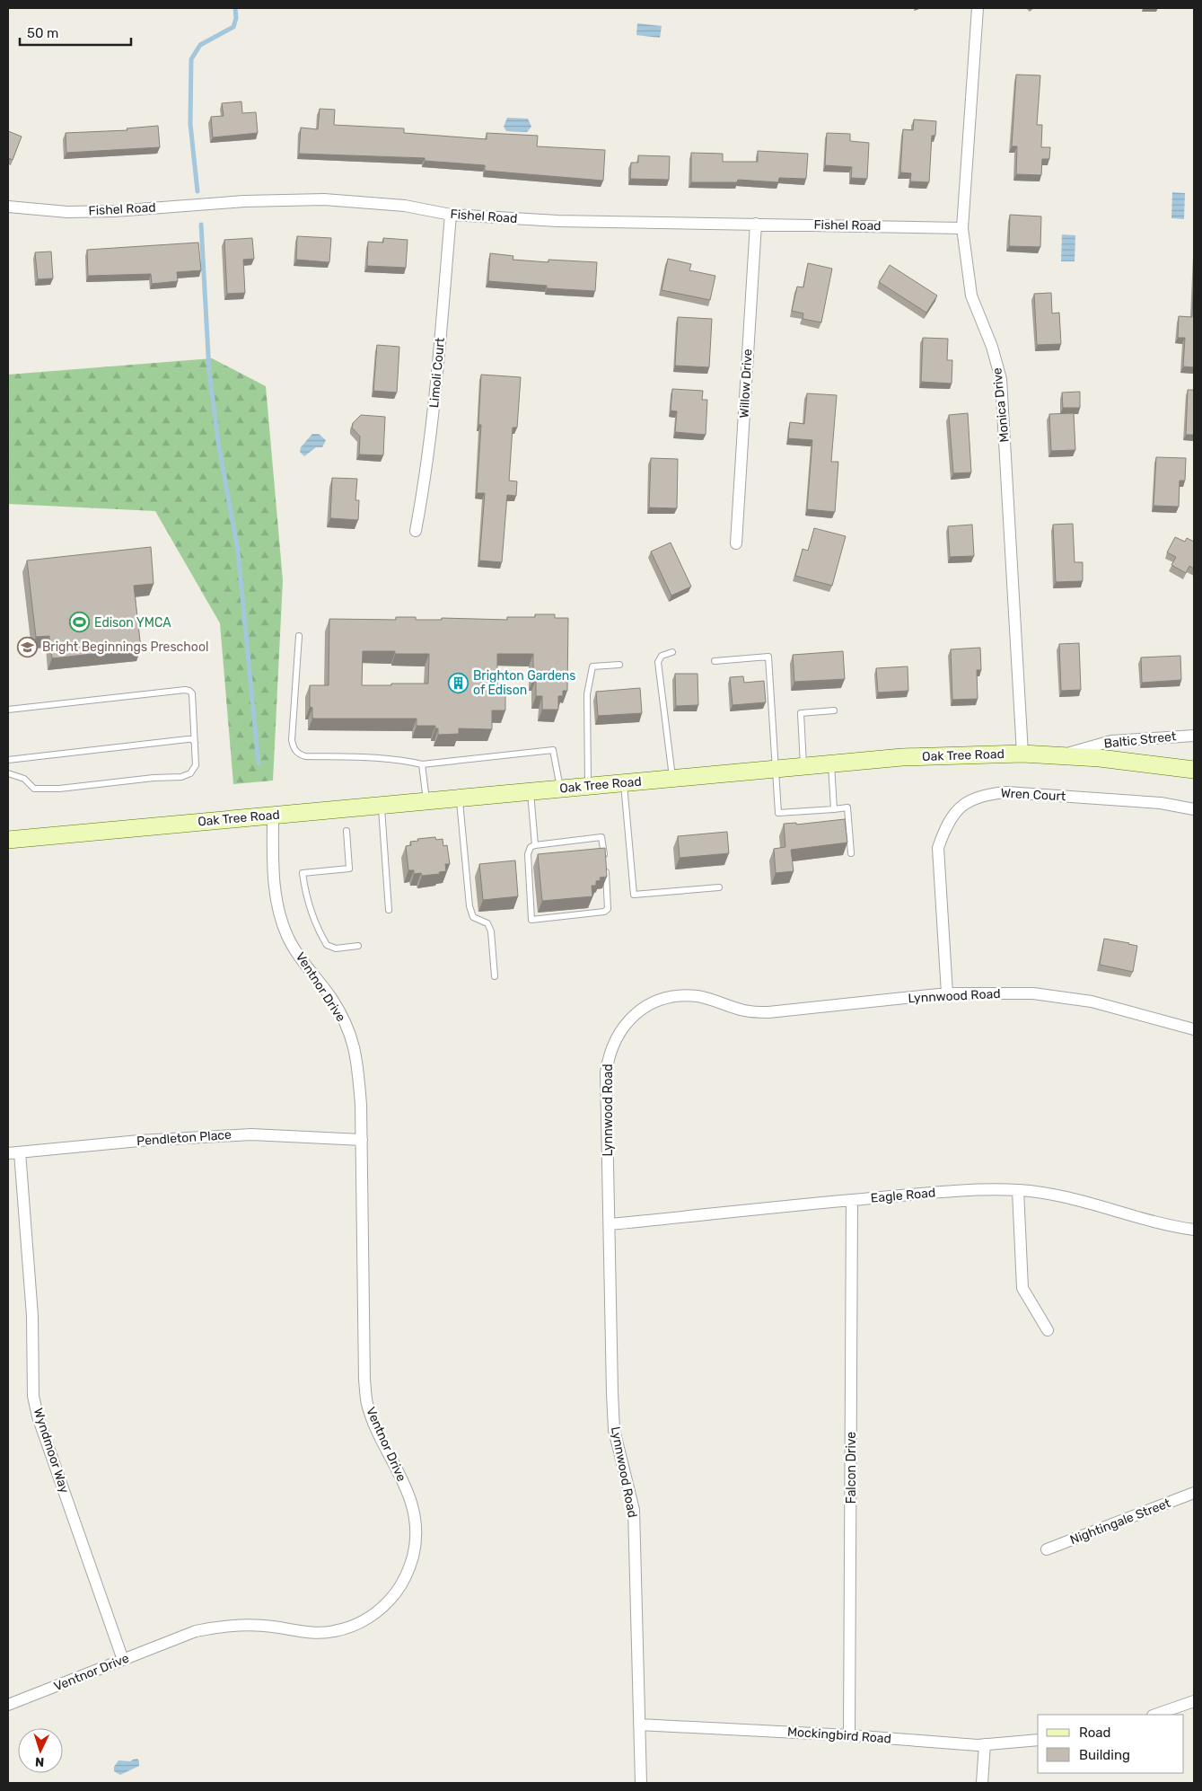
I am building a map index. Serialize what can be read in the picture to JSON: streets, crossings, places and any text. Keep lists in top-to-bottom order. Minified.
{"streets":{"main road":["Oak Tree Road"],"street":["Fishel Road","Limoli Court","Willow Drive","Monica Drive","Baltic Street","Wren Court","Ventnor Drive","Lynnwood Road","Pendleton Place","Eagle Road","Wyndmoor Way","Falcon Drive","Nightingale Street","Mockingbird Road"]},"crossings":[["Fishel Road","Limoli Court"],["Fishel Road","Willow Drive"],["Fishel Road","Monica Drive"],["Monica Drive","Oak Tree Road"],["Baltic Street","Oak Tree Road"],["Oak Tree Road","Ventnor Drive"],["Wren Court","Lynnwood Road"],["Ventnor Drive","Pendleton Place"],["Ventnor Drive","Wyndmoor Way"],["Lynnwood Road","Eagle Road"],["Lynnwood Road","Mockingbird Road"],["Pendleton Place","Wyndmoor Way"],["Eagle Road","Falcon Drive"],["Falcon Drive","Mockingbird Road"]],"places":{"sports":["Edison YMCA"],"school or university":["Bright Beginnings Preschool"],"building":["Brighton Gardens of Edison"]},"legend":["Road","Building"],"scale_bar":"50 m","north":"bottom"}
